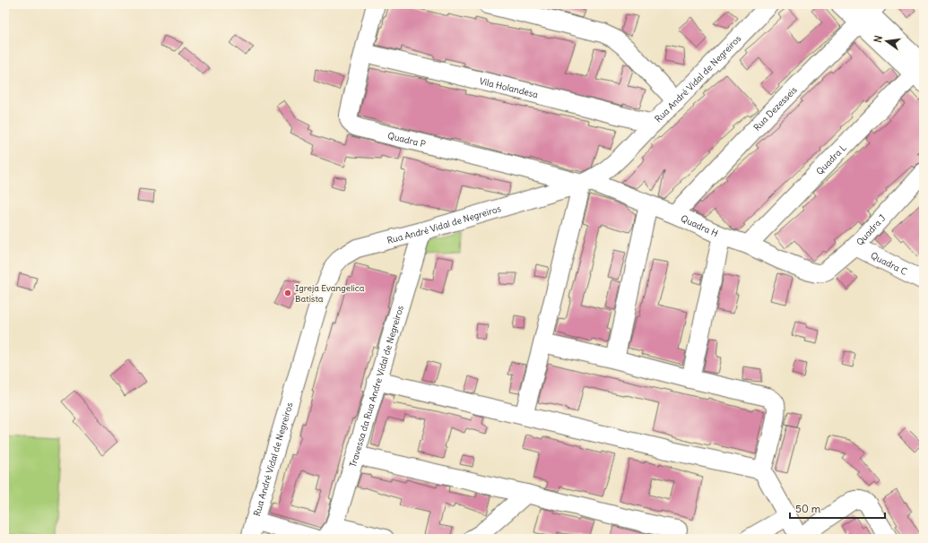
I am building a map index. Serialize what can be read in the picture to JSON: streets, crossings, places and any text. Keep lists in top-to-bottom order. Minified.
{"streets":{"street":["Rua André Vidal de Negreiros","Vila Holandesa","Rua Dezesseis","Quadra P","Quadra L","Quadra H","Quadra J","Quadra C","Travessa da Rua Andre Vidal de Negreiros"]},"crossings":[["Rua André Vidal de Negreiros","Vila Holandesa"],["Rua André Vidal de Negreiros","Quadra P"],["Rua André Vidal de Negreiros","Quadra H"],["Rua André Vidal de Negreiros","Travessa da Rua Andre Vidal de Negreiros"],["Vila Holandesa","Quadra P"],["Rua Dezesseis","Quadra H"],["Quadra P","Quadra H"],["Quadra L","Quadra H"],["Quadra H","Quadra J"],["Quadra J","Quadra C"]],"places":["Igreja Evangelica Batista"],"scale_bar":"50 m","north":"left"}
